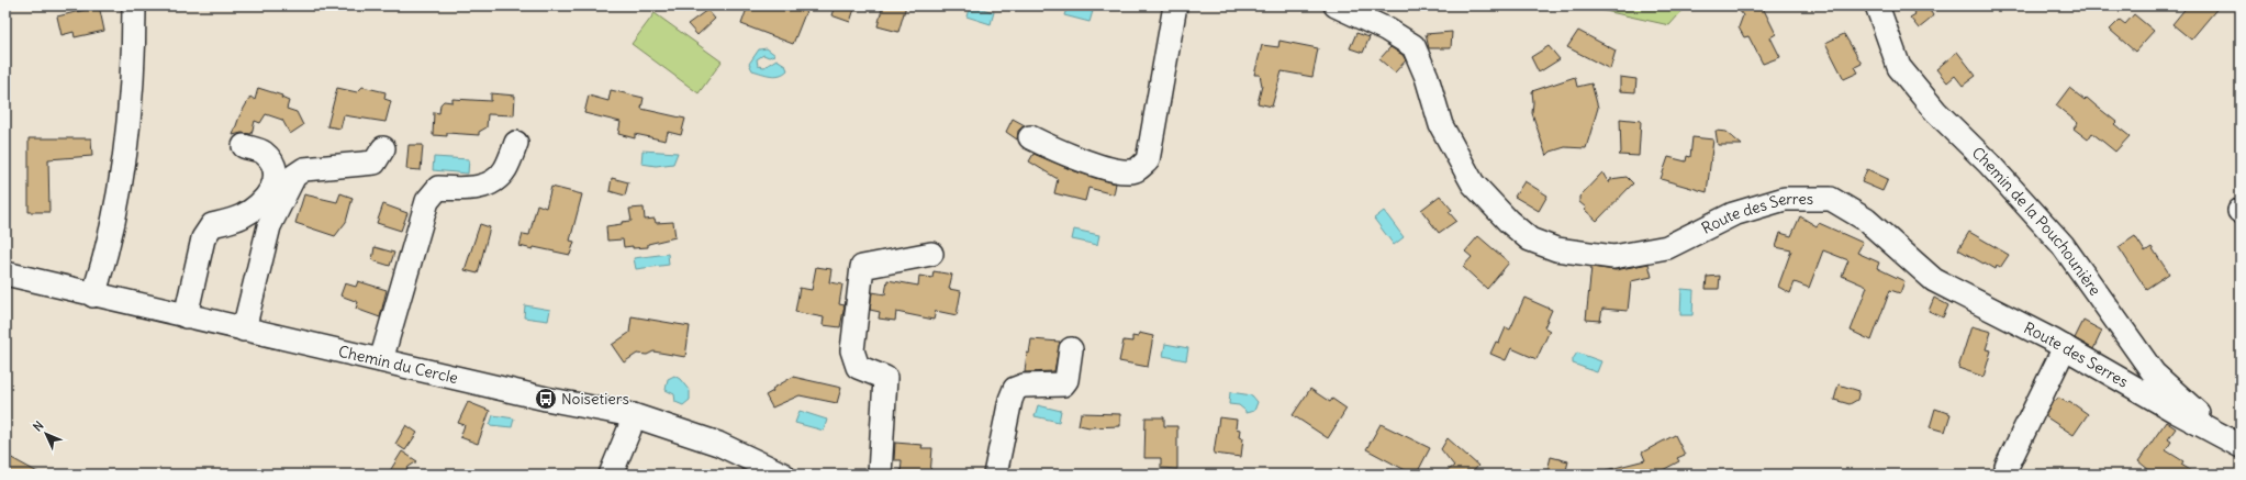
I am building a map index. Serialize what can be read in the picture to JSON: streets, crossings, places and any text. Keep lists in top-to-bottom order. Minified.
{"streets":{"street":["Route des Serres","Chemin de la Pouchounière","Chemin du Cercle"]},"crossings":[["Route des Serres","Chemin de la Pouchounière"]],"places":{"bus stop":["Noisetiers"]},"north":"top left"}
